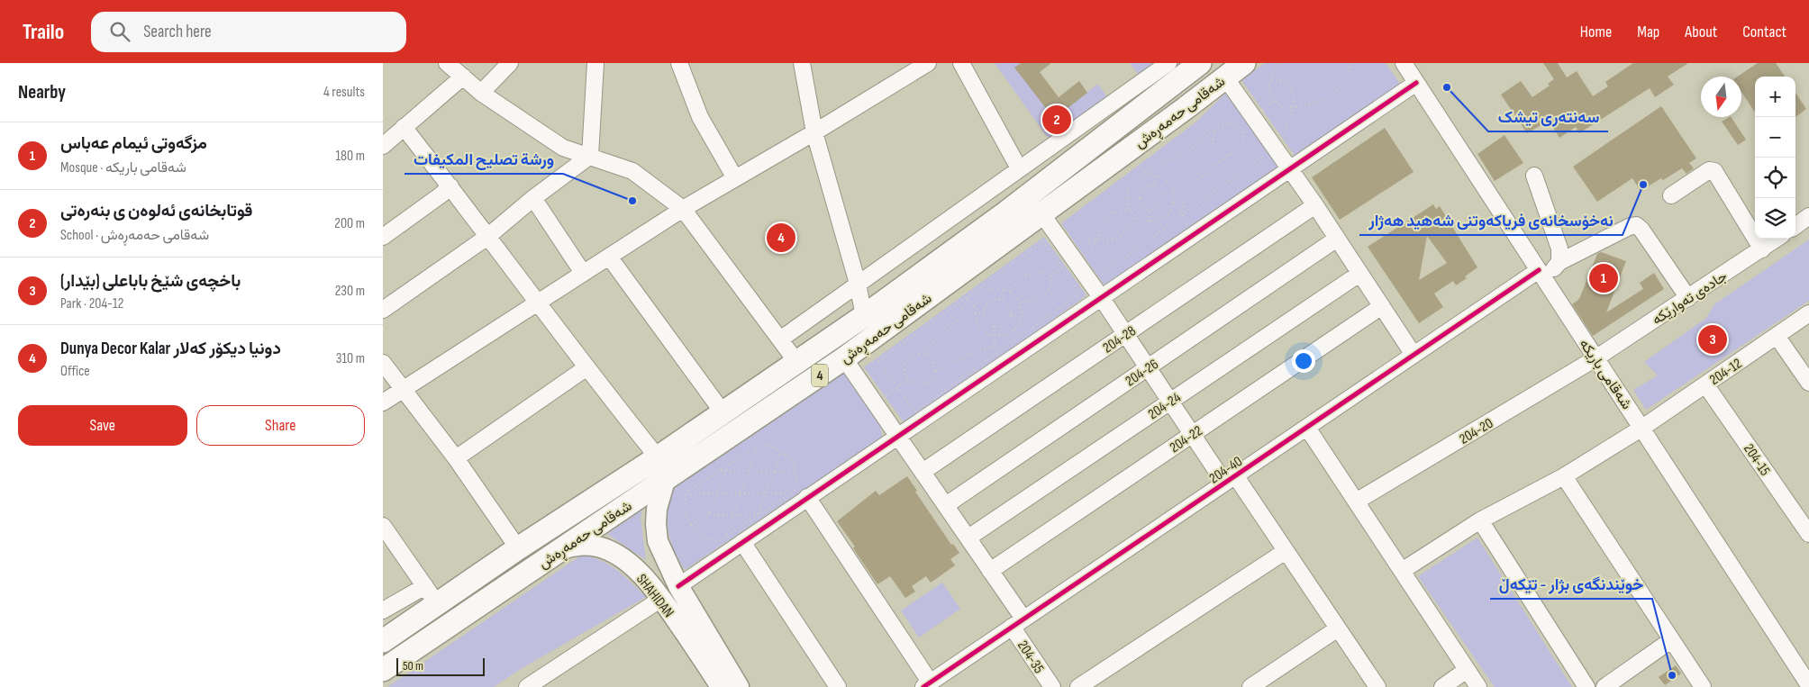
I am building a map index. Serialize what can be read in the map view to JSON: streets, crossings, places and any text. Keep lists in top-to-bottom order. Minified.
{"streets":{"highway":["شەقامی حەمەڕەش","4"],"main road":["SHAHIDAN"],"street":["جادەی تەوارێکە","204-28","204-12","204-26","شەقامی باریکە","204-24","204-20","204-22","204-15","204-40","204-35"]},"crossings":[["شەقامی حەمەڕەش","SHAHIDAN"],["شەقامی حەمەڕەش","204-35"],["جادەی تەوارێکە","شەقامی باریکە"],["جادەی تەوارێکە","204-20"],["204-28","204-35"],["204-12","شەقامی باریکە"],["204-12","204-15"],["204-26","204-35"],["شەقامی باریکە","204-20"],["شەقامی باریکە","204-40"],["204-24","204-35"],["204-22","204-35"],["204-40","204-35"]],"places":["سەنتەری تیشک","نەخۆسخانەی فریاکەوتنی شەهید هەژار","ورشة تصليح المكيفات","خوێندنگەی بژار - تێکەڵ"],"scale_bar":"50 m","north":"bottom","page":{"header":"Trailo","search":"Search here","nav":["Home","Map","About","Contact"],"heading":["Nearby","4 results"],"map_buttons":["+","−"],"pins":["2","4","1","3"],"list":[{"mark":"1","name":"مزگەوتی ئیمام عەباس","note":"Mosque · شەقامی باریکە","value":"180 m"},{"mark":"2","name":"قوتابخانەی ئەلوەن ی بنەرەتی","note":"School · شەقامی حەمەڕەش","value":"200 m"},{"mark":"3","name":"باخچەی شێخ باباعلی (بێدار)","note":"Park · 204-12","value":"230 m"},{"mark":"4","name":"Dunya Decor Kalar دونیا دیکۆر کەلار","note":"Office","value":"310 m"}],"buttons":["Save","Share"],"scale":"50 m"}}
